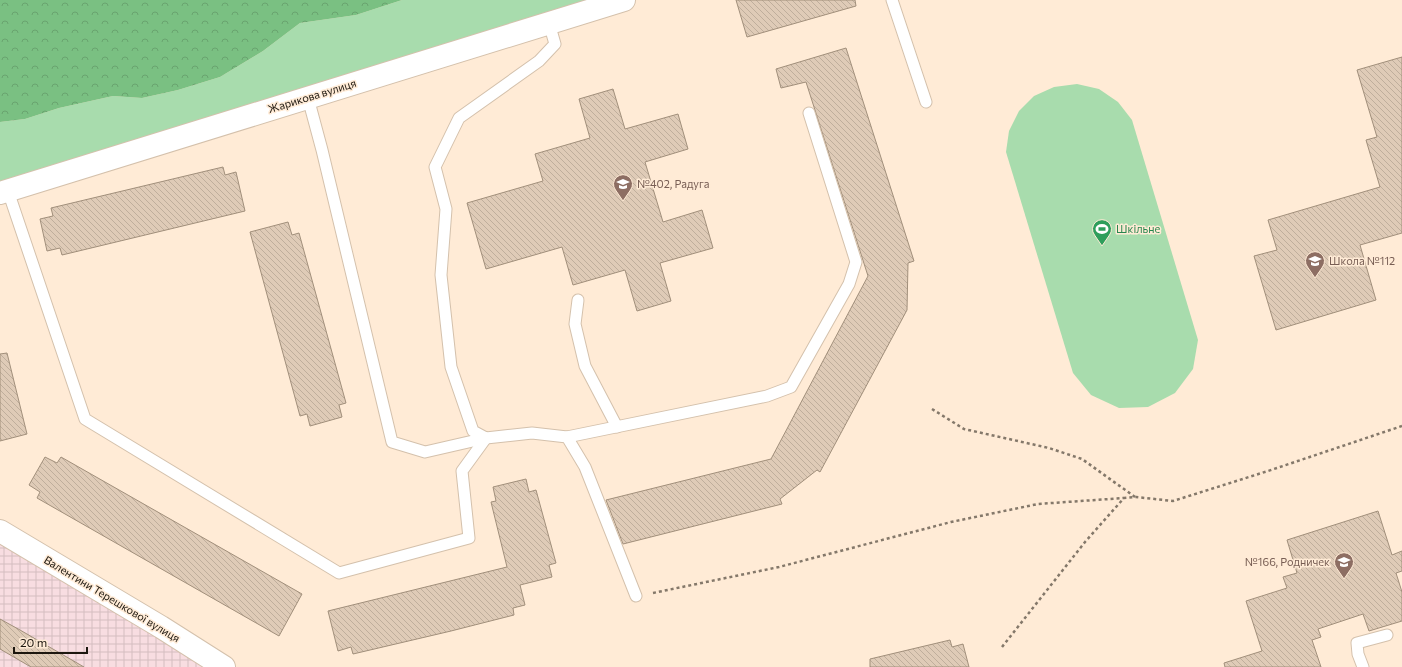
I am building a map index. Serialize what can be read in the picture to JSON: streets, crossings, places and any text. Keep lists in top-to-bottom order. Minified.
{"streets":{"street":["Жарикова вулиця","Валентини Терешкової вулиця"]},"places":{"school or university":["№402, Радуга","Школа №112","№166, Родничек"],"sports":["Шкільне"]},"scale_bar":"20 m"}
